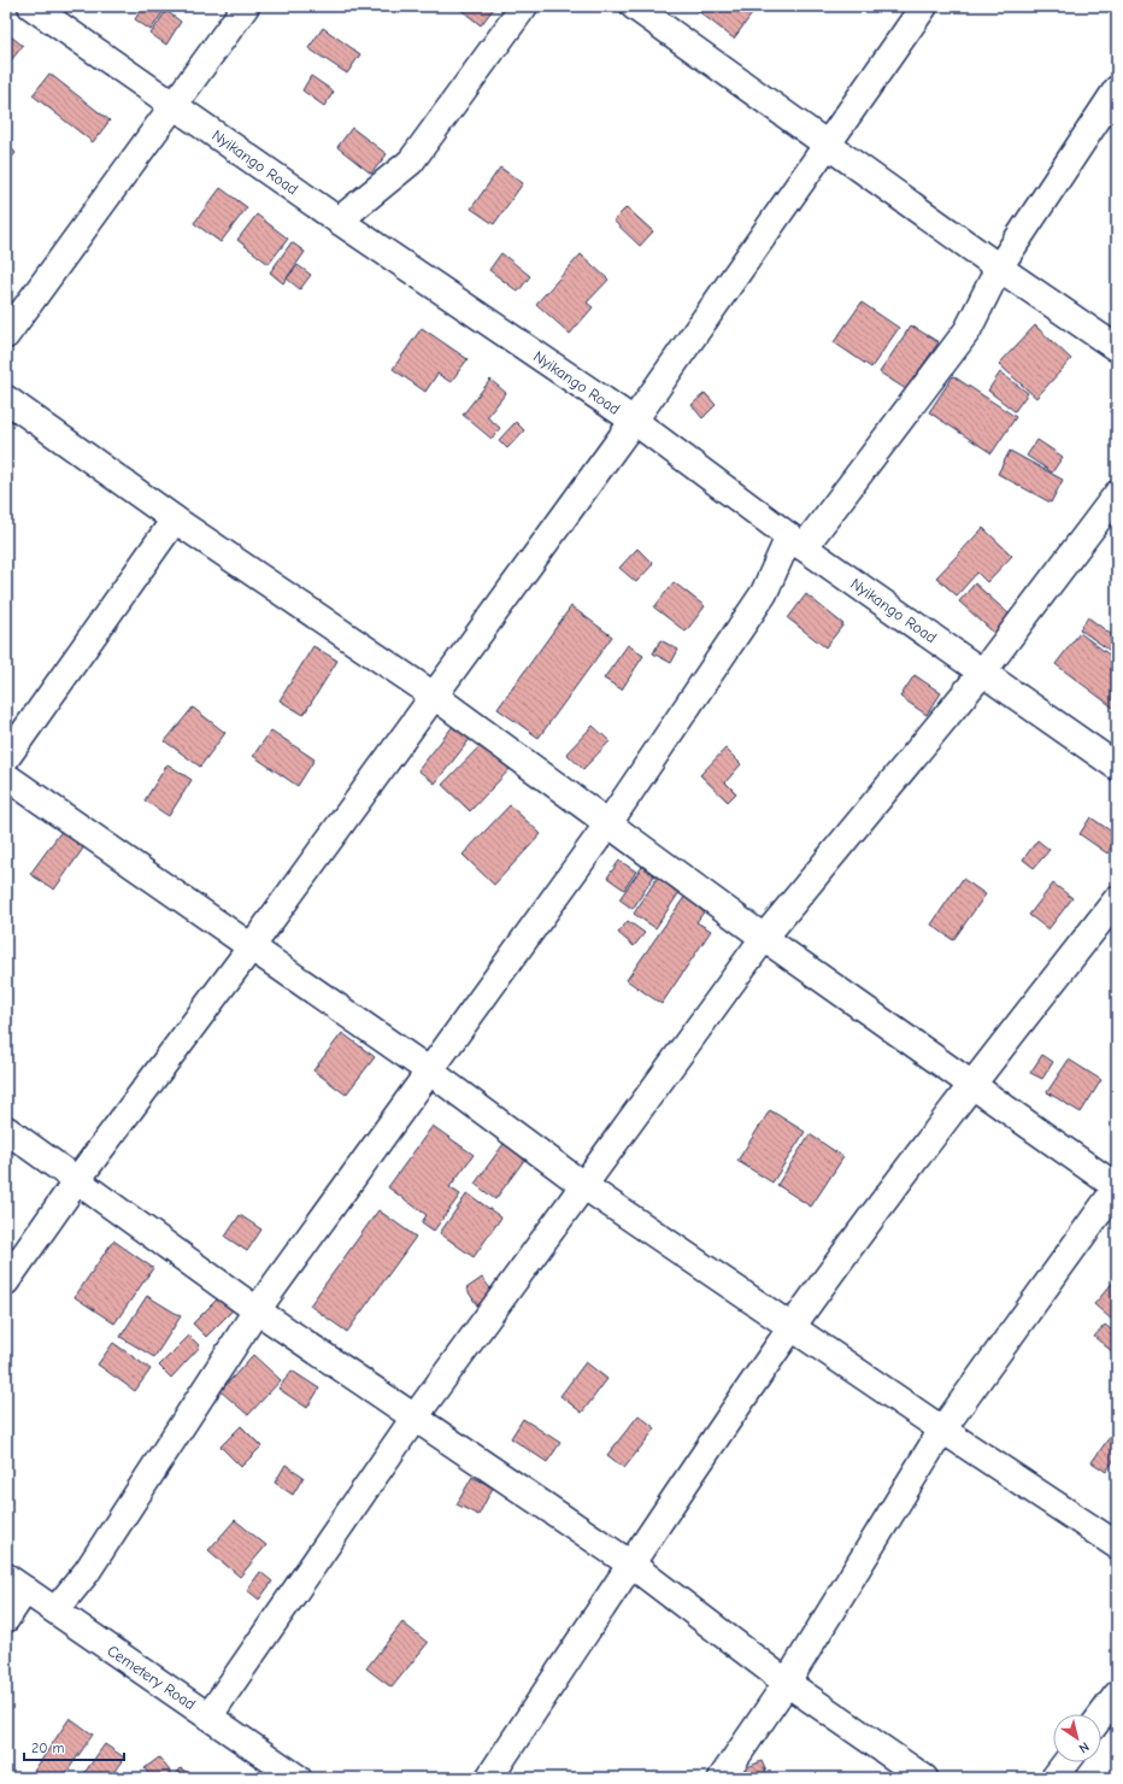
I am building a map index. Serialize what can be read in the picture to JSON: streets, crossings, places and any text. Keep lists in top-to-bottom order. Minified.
{"streets":{"street":["Nyikango Road","Cemetery Road"]},"scale_bar":"20 m","north":"bottom right"}
